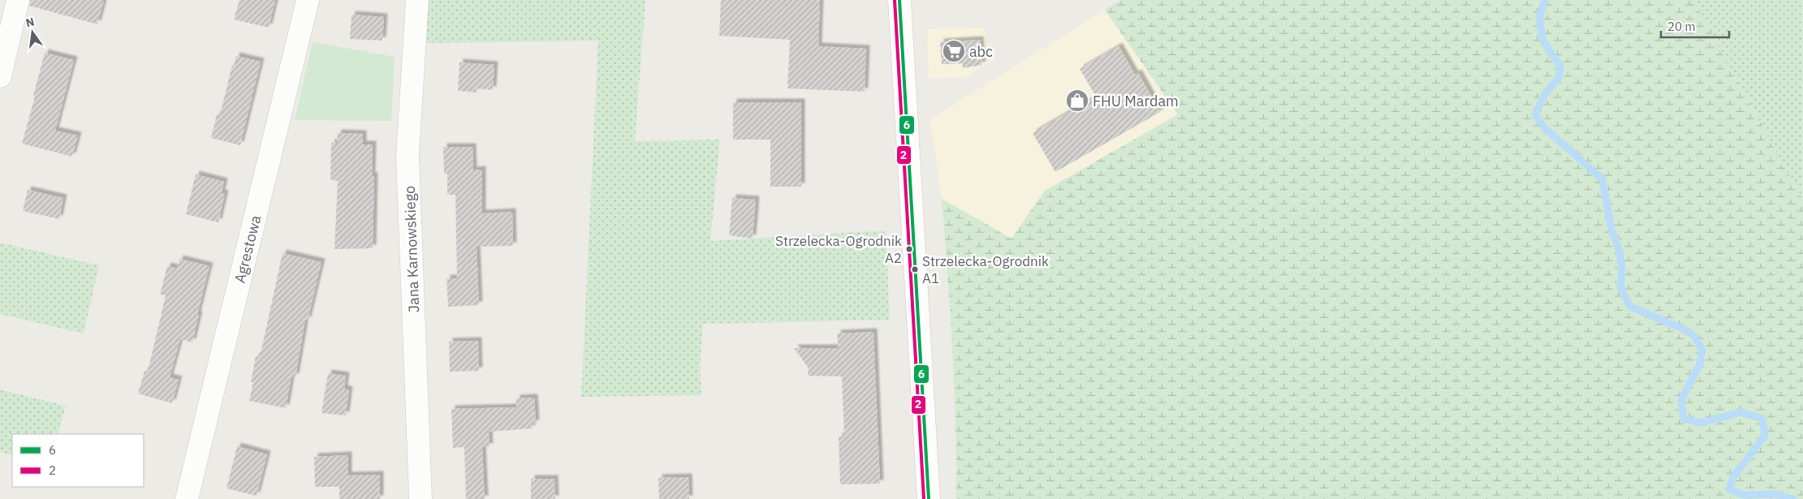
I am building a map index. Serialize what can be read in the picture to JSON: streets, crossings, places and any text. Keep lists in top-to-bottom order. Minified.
{"streets":{"street":["Agrestowa","Jana Karnowskiego"]},"places":{"supermarket":["abc"],"shop":["FHU Mardam"],"other":["Strzelecka-Ogrodnik A2","Strzelecka-Ogrodnik A1"]},"lines":["transit line 6","transit line 2"],"legend":["6","2"],"scale_bar":"20 m","north":"top"}
